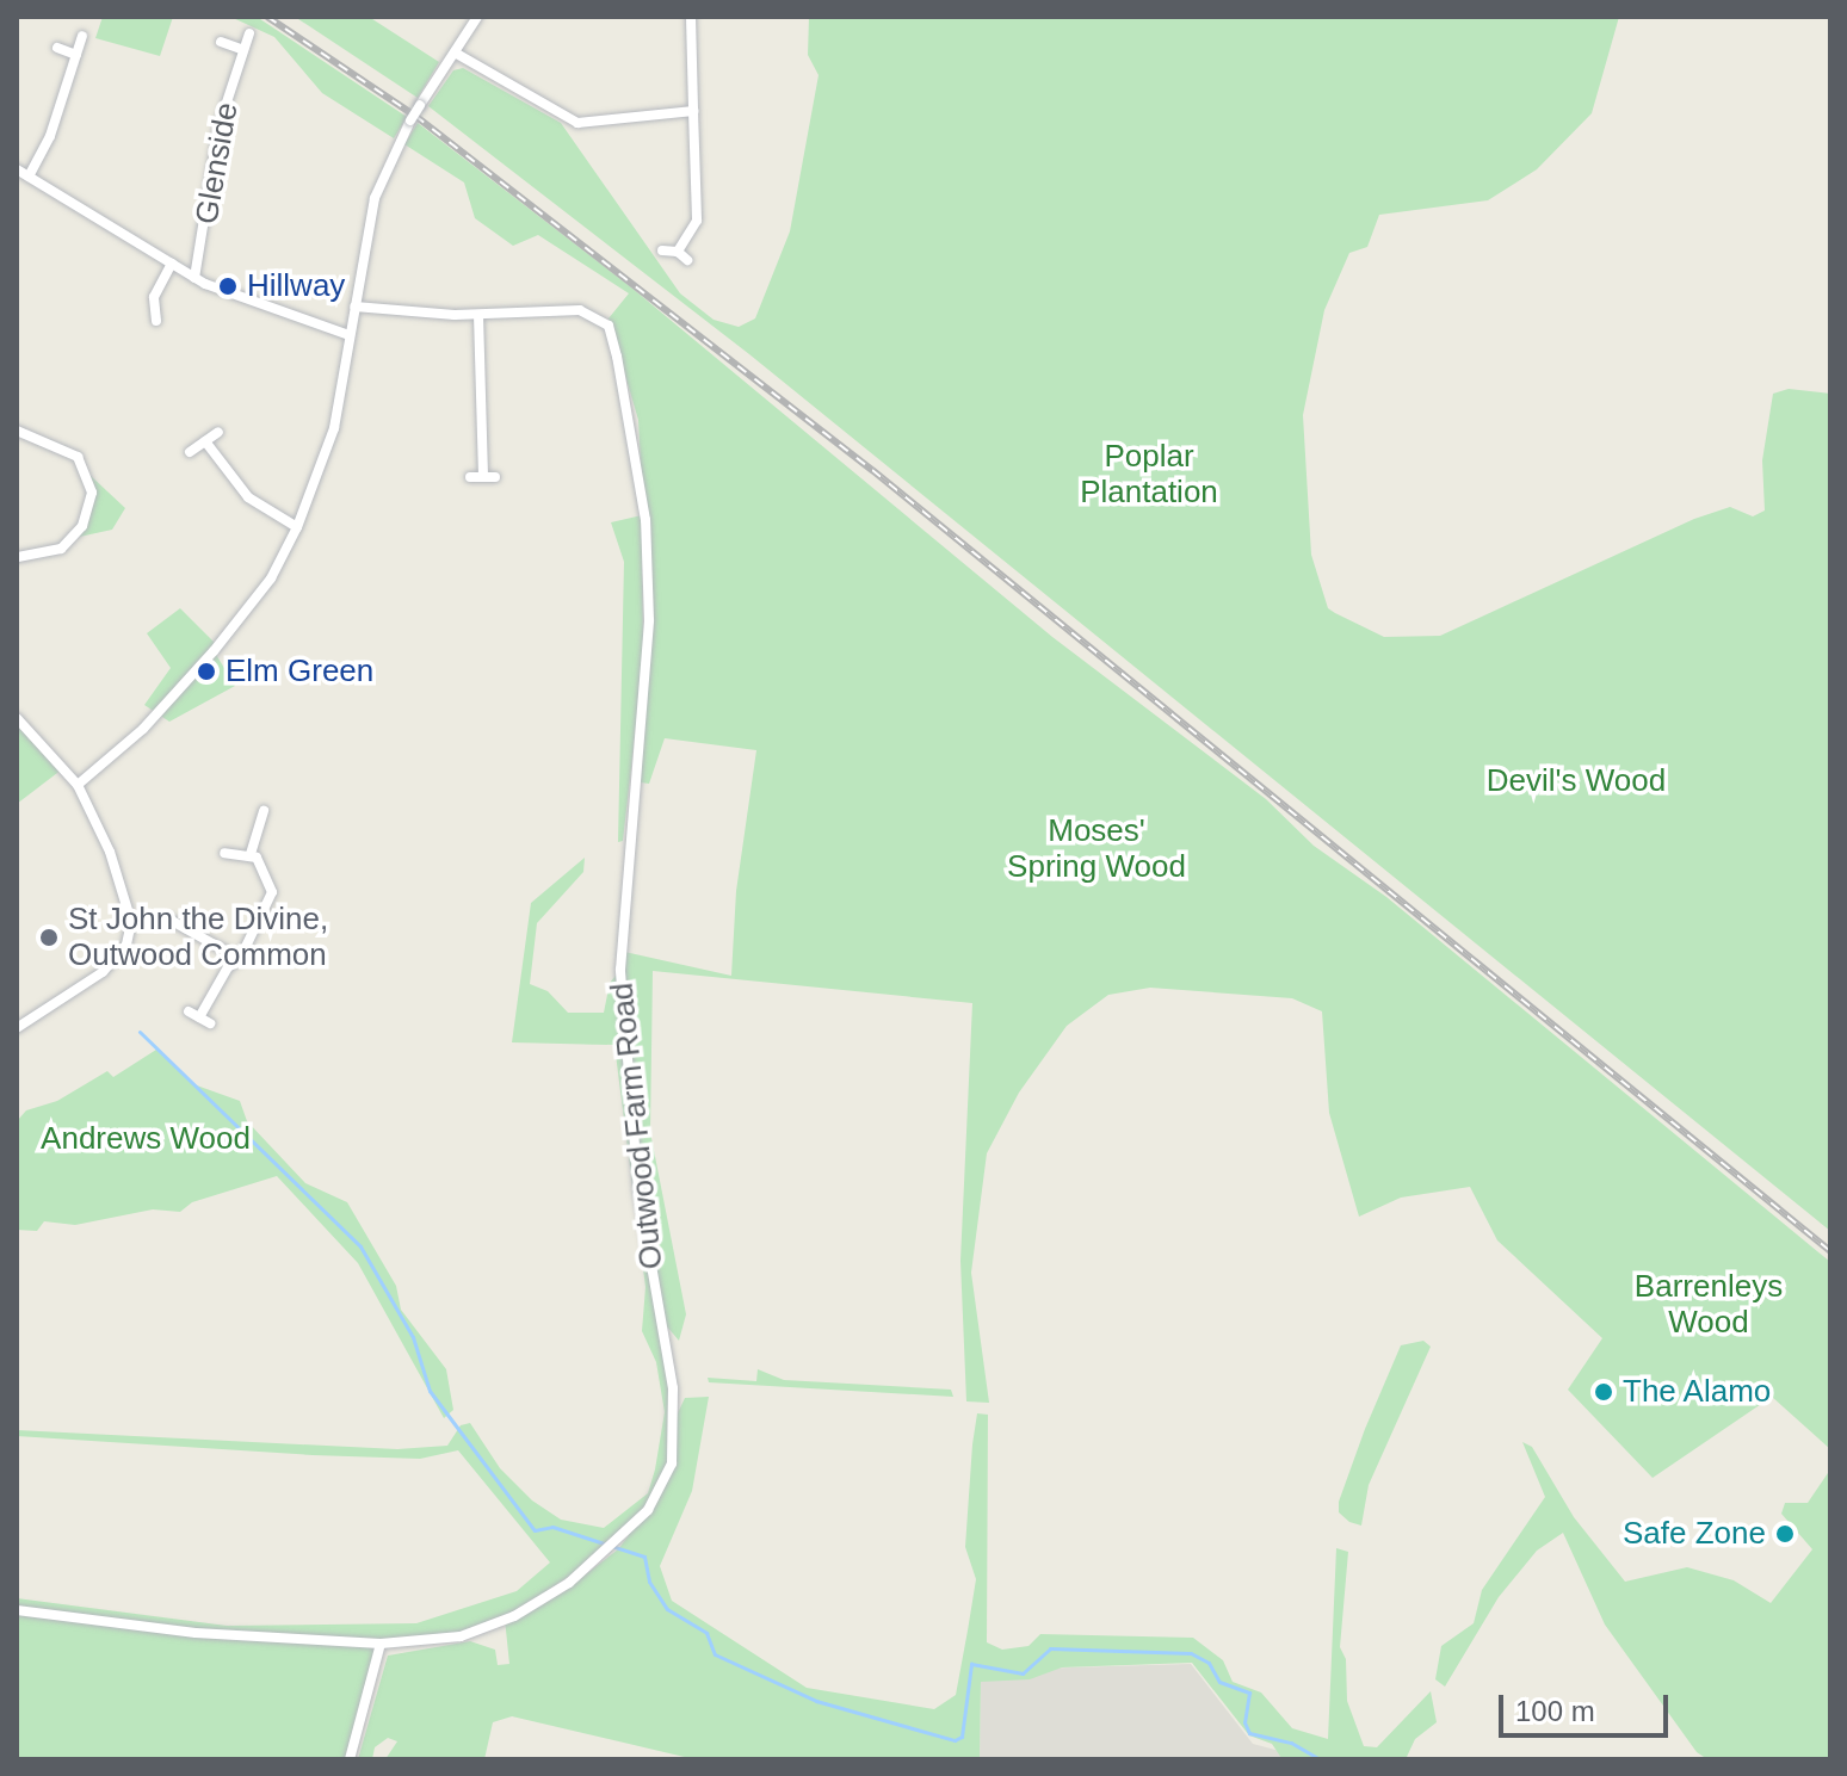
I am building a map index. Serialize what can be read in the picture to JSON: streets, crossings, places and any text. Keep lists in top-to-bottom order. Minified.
{"streets":{"street":["Glenside","Outwood Farm Road"]},"parks":["Poplar Plantation","Devil's Wood","Moses' Spring Wood","Andrews Wood","Barrenleys Wood"],"places":["Hillway","Elm Green","St John the Divine, Outwood Common","The Alamo","Safe Zone"],"scale_bar":"100 m"}
